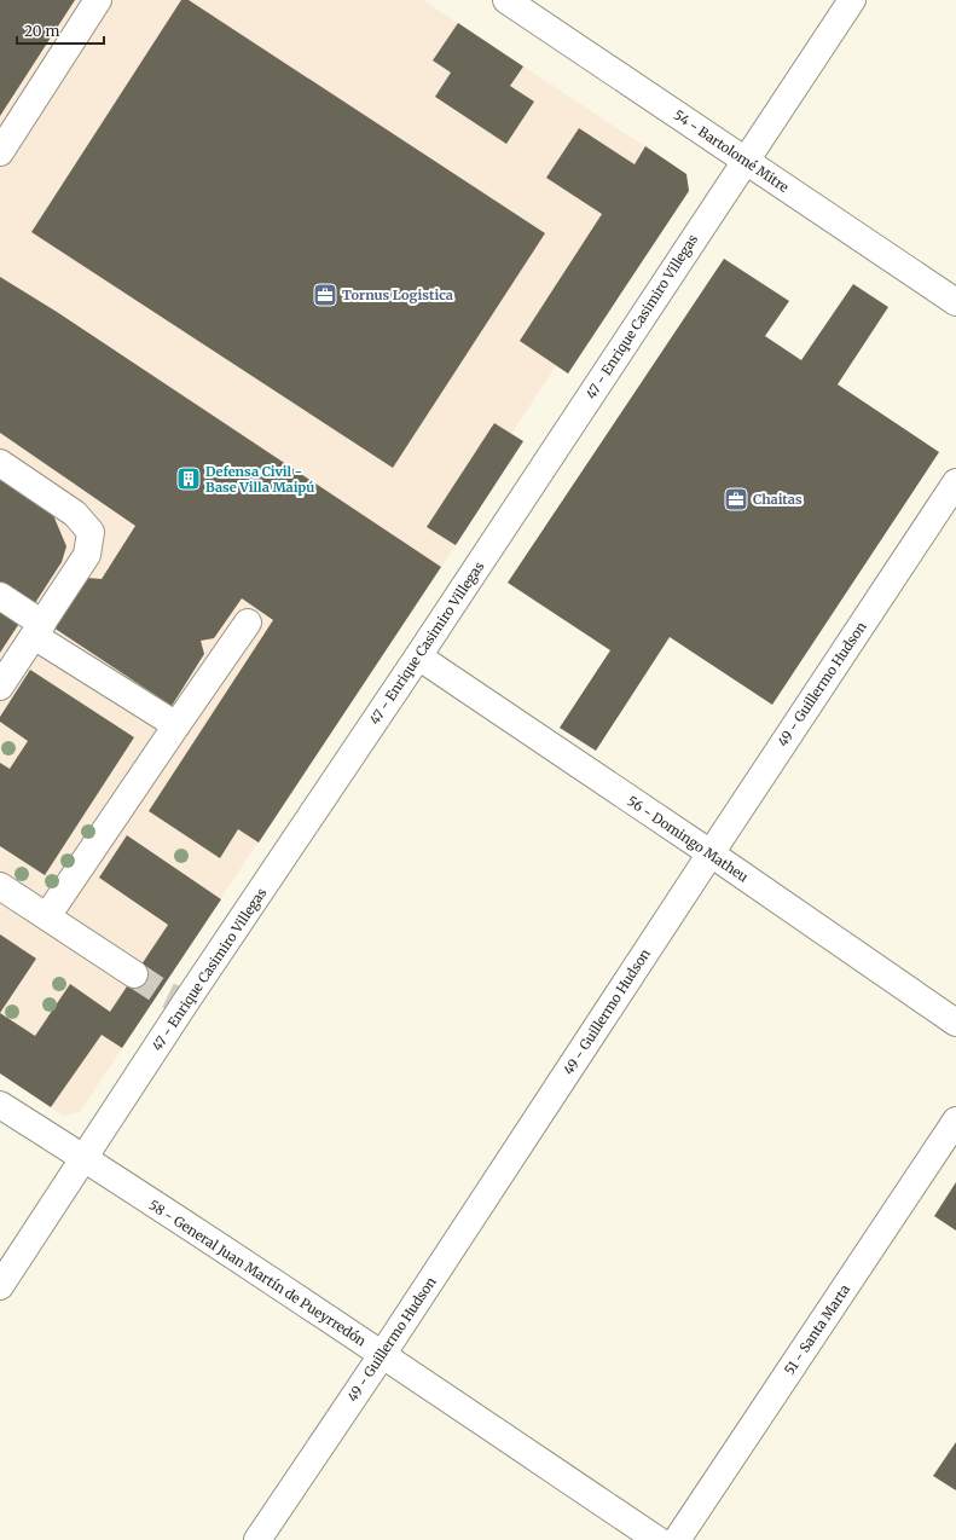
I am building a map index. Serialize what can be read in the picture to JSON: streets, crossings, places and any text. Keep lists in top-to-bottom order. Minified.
{"streets":{"street":["54 - Bartolomé Mitre","47 - Enrique Casimiro Villegas","49 - Guillermo Hudson","56 - Domingo Matheu","58 - General Juan Martín de Pueyrredón","51 - Santa Marta"]},"crossings":[["54 - Bartolomé Mitre","47 - Enrique Casimiro Villegas"],["47 - Enrique Casimiro Villegas","56 - Domingo Matheu"],["47 - Enrique Casimiro Villegas","58 - General Juan Martín de Pueyrredón"],["49 - Guillermo Hudson","56 - Domingo Matheu"],["49 - Guillermo Hudson","58 - General Juan Martín de Pueyrredón"]],"places":{"office":["Tornus Logistica","Chaitas"],"building":["Defensa Civil - Base Villa Maipú"]},"scale_bar":"20 m"}
